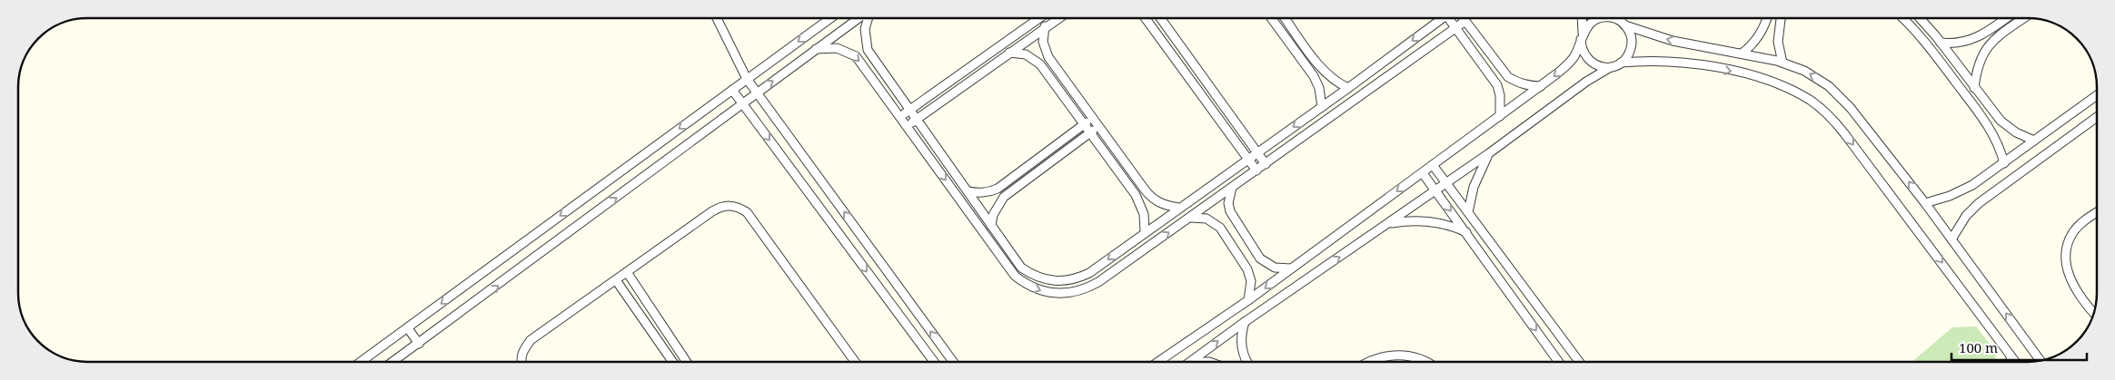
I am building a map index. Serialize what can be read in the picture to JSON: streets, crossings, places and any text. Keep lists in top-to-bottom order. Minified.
{"scale_bar":"100 m"}
